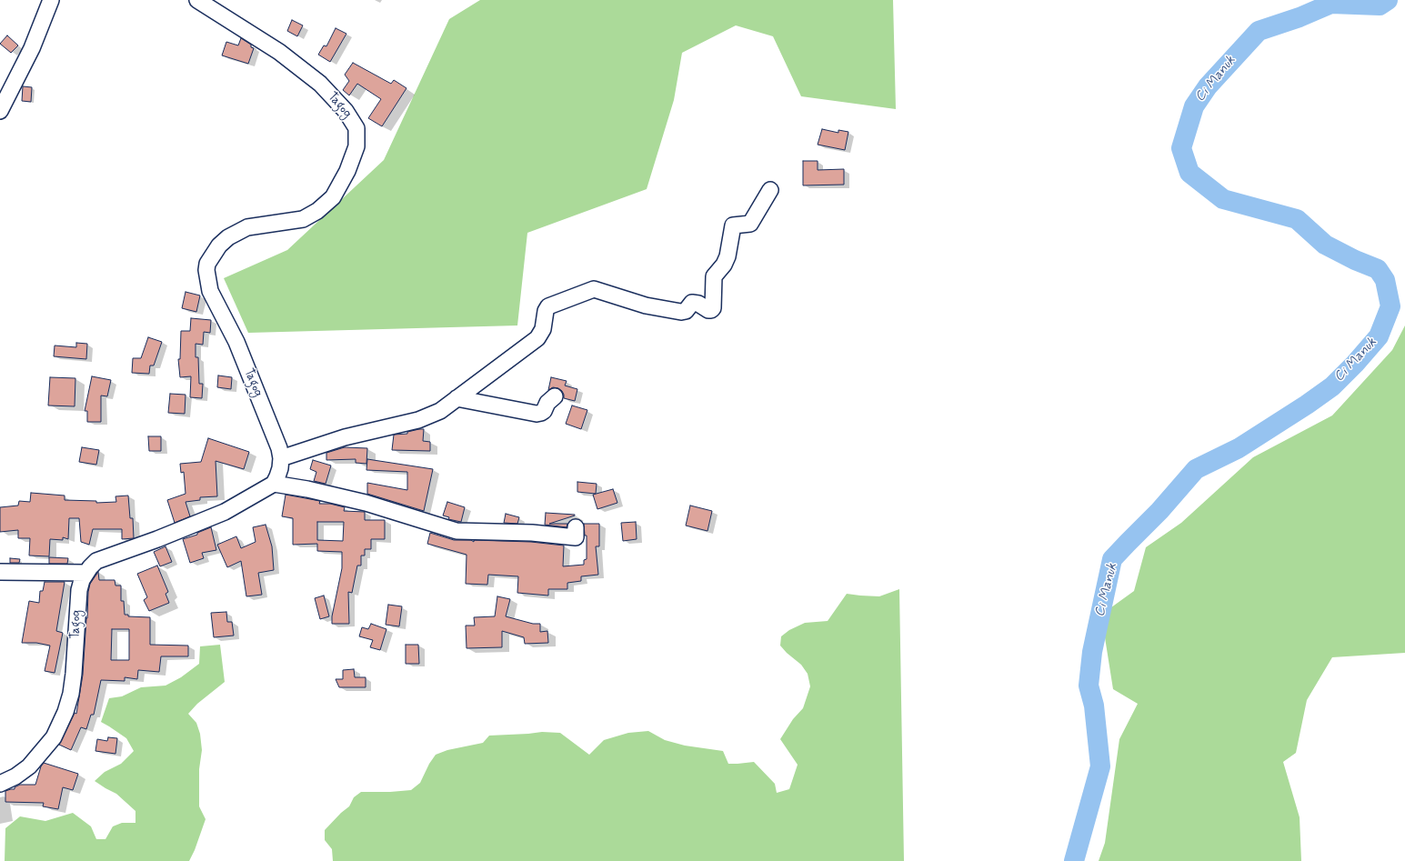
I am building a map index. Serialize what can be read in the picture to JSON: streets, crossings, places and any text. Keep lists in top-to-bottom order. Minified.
{"streets":{"street":["Tagog"]},"water":["Ci Manuk"]}
